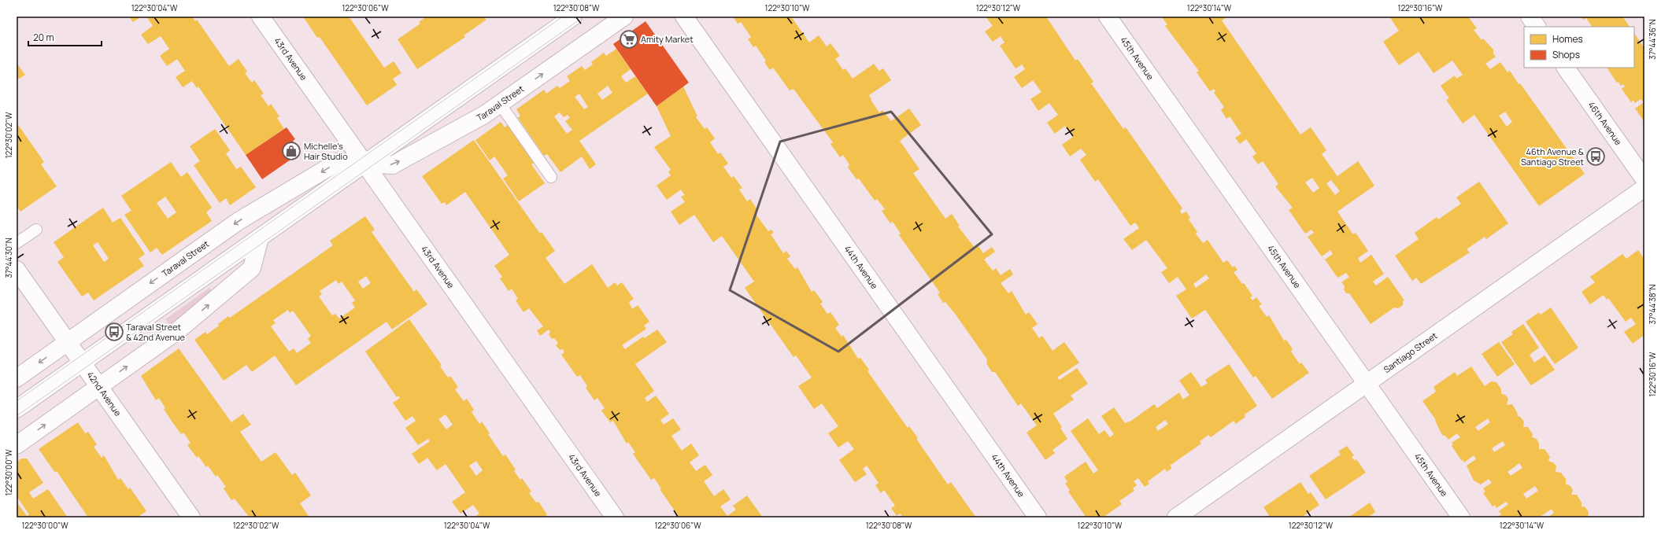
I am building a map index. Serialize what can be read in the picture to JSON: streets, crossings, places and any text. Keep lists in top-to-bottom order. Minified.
{"streets":{"street":["43rd Avenue","45th Avenue","Taraval Street","46th Avenue","44th Avenue","Santiago Street","42nd Avenue"]},"crossings":[["43rd Avenue","Taraval Street"],["45th Avenue","Santiago Street"],["Taraval Street","42nd Avenue"]],"places":{"supermarket":["Amity Market"],"shop":["Michelle's Hair Studio"],"bus stop":["46th Avenue & Santiago Street","Taraval Street & 42nd Avenue"]},"legend":["Homes","Shops"],"scale_bar":"20 m","coordinates":["122°30'04\"W","122°30'06\"W","122°30'08\"W","122°30'10\"W","122°30'12\"W","122°30'14\"W","122°30'16\"W","37°44'36\"N","122°30'02\"W","37°44'30\"N","37°44'38\"N","122°30'00\"W"]}
